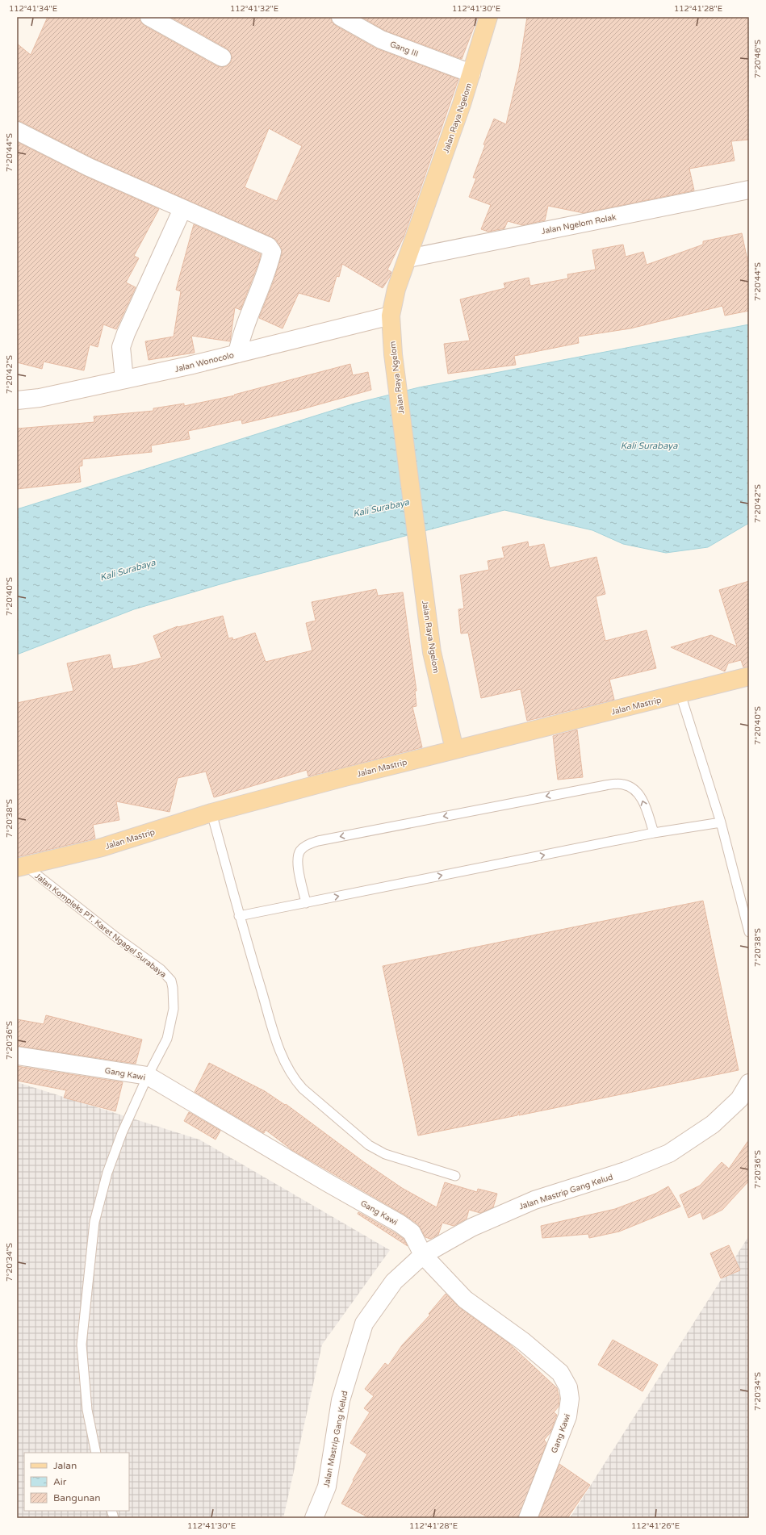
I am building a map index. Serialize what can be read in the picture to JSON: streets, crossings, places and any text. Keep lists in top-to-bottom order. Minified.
{"streets":{"main road":["Jalan Raya Ngelom","Jalan Mastrip"],"street":["Gang III","Jalan Ngelom Rolak","Jalan Wonocolo","Gang Kawi","Jalan Mastrip Gang Kelud"],"lane":["Jalan Kompleks PT. Karet Ngagel Surabaya"]},"crossings":[["Gang III","Jalan Raya Ngelom"],["Jalan Raya Ngelom","Jalan Ngelom Rolak"],["Jalan Raya Ngelom","Jalan Wonocolo"],["Jalan Raya Ngelom","Jalan Mastrip"],["Jalan Mastrip","Jalan Kompleks PT. Karet Ngagel Surabaya"],["Jalan Kompleks PT. Karet Ngagel Surabaya","Gang Kawi"],["Gang Kawi","Jalan Mastrip Gang Kelud"]],"water":["Kali Surabaya"],"legend":["Jalan","Air","Bangunan"],"coordinates":["112°41'34\"E","112°41'32\"E","112°41'30\"E","112°41'28\"E","7°20'46\"S","7°20'44\"S","7°20'42\"S","7°20'40\"S","7°20'38\"S","7°20'36\"S","7°20'34\"S","112°41'26\"E"]}
